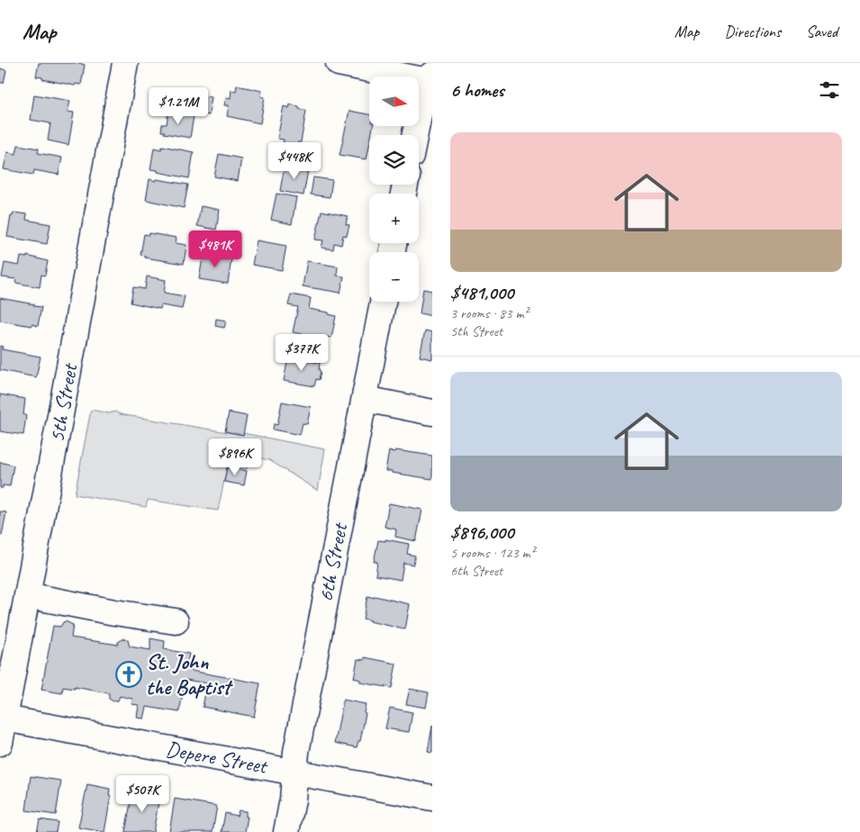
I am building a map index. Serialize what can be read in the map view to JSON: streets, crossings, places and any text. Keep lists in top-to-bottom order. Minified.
{"streets":{"street":["5th Street","6th Street","Depere Street"]},"crossings":[["5th Street","Depere Street"],["6th Street","Depere Street"]],"places":{"church":["St. John the Baptist"]},"north":"right","page":{"header":"Map","nav":["Map","Directions","Saved"],"heading":"6 homes","map_buttons":["+","−"],"price":["$1.21M","$448K","$481K","$377K","$896K","$507K"],"list":[{"name":"$481,000","note":"3 rooms · 83 m² · 5th Street"},{"name":"$896,000","note":"5 rooms · 123 m² · 6th Street"}]}}
